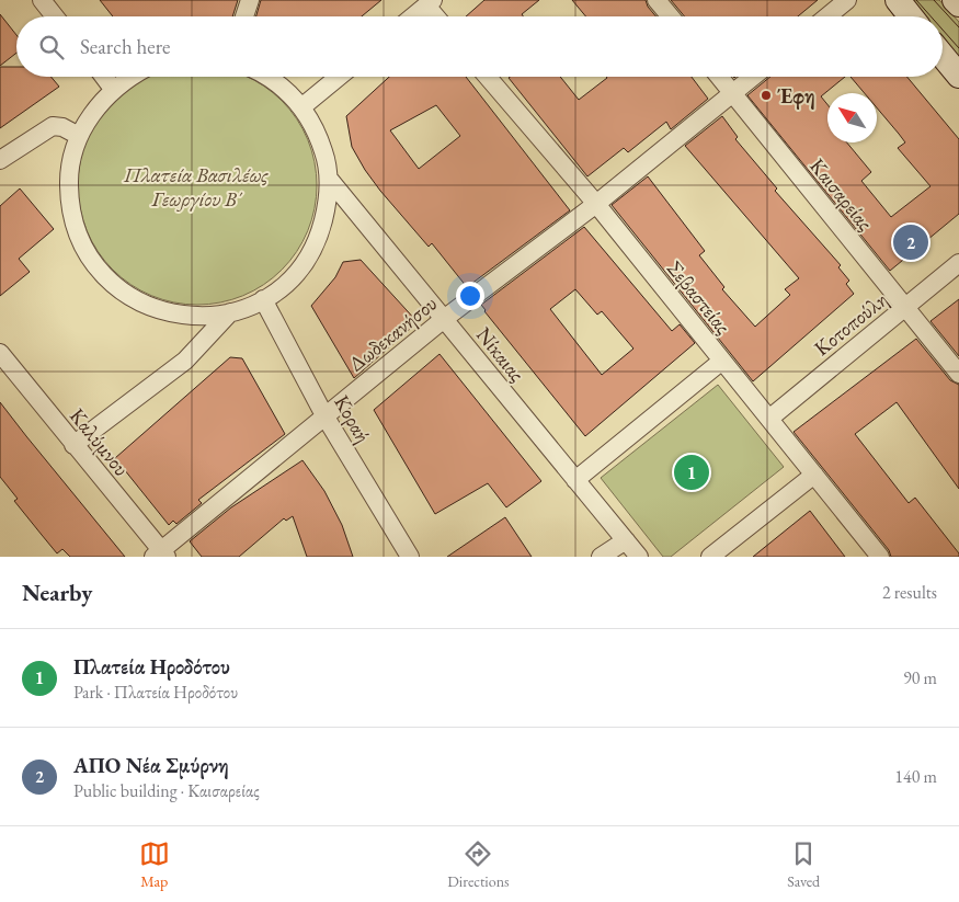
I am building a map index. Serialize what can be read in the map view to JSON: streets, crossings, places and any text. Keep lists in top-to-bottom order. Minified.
{"streets":{"street":["Καισαρείας","Σεβαστείας","Κοτοπούλη","Δωδεκανήσου","Νίκαιας","Κοραή","Καλύμνου"]},"crossings":[["Καισαρείας","Κοτοπούλη"],["Καισαρείας","Δωδεκανήσου"],["Σεβαστείας","Κοτοπούλη"],["Σεβαστείας","Δωδεκανήσου"],["Δωδεκανήσου","Νίκαιας"],["Δωδεκανήσου","Κοραή"],["Δωδεκανήσου","Καλύμνου"]],"parks":["Πλατεία Βασιλέως Γεωργίου Β΄"],"places":["Έφη"],"north":"top left","page":{"search":"Search here","pins":["2","1"],"heading":["Nearby","2 results"],"list":[{"mark":"1","name":"Πλατεία Ηροδότου","note":"Park · Πλατεία Ηροδότου","value":"90 m"},{"mark":"2","name":"ΑΠΟ Νέα Σμύρνη","note":"Public building · Καισαρείας","value":"140 m"}],"nav":["Map","Directions","Saved"]}}
